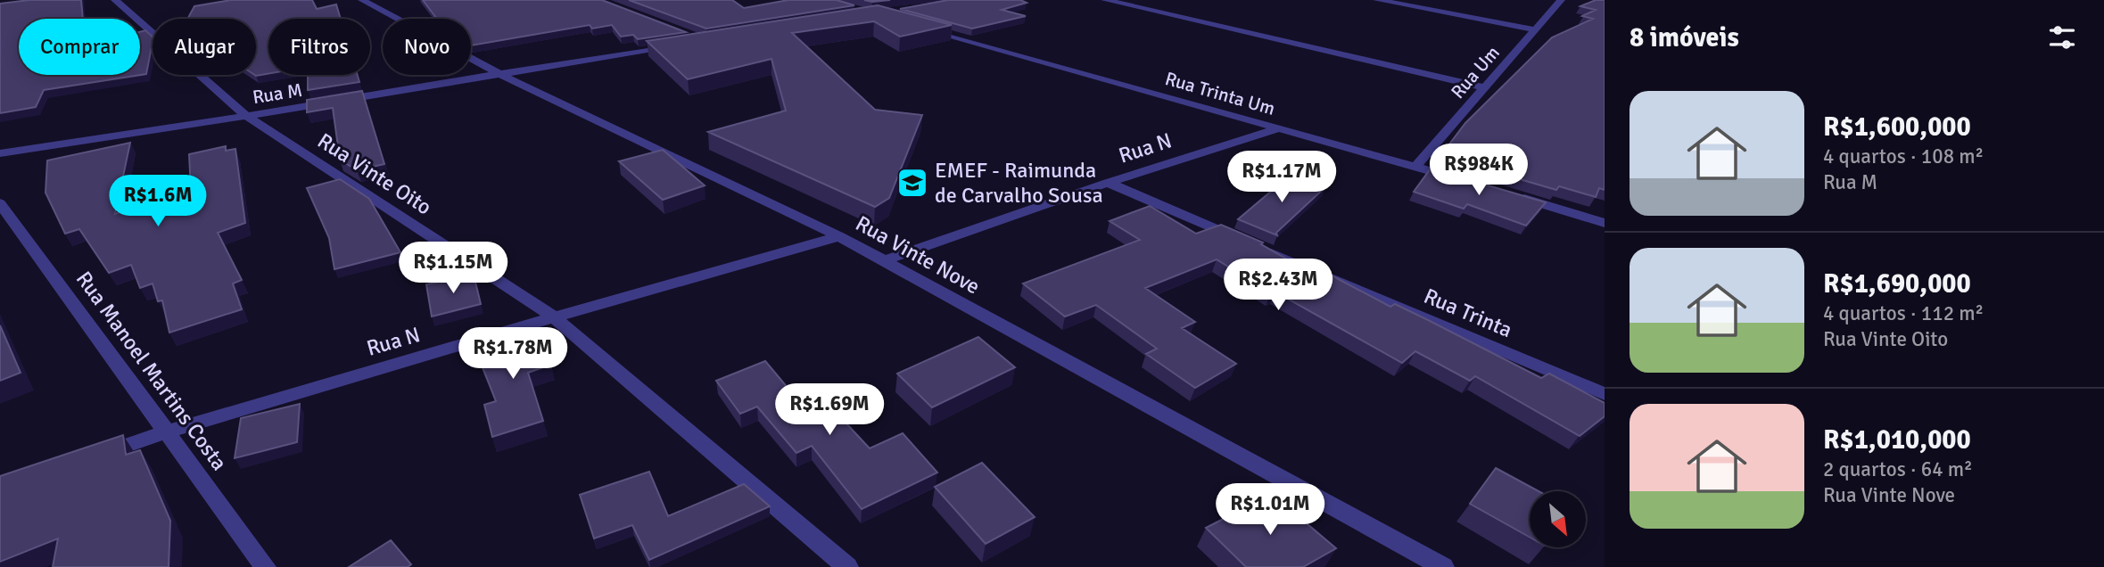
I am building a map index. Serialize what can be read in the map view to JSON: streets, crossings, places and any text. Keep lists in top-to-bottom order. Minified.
{"streets":{"street":["Rua Um","Rua M","Rua Trinta Um","Rua N","Rua Vinte Oito","Rua Vinte Nove","Rua Trinta","Rua Manoel Martins Costa"]},"crossings":[["Rua Um","Rua Trinta Um"],["Rua M","Rua Vinte Oito"],["Rua M","Rua Vinte Nove"],["Rua Trinta Um","Rua N"],["Rua N","Rua Vinte Oito"],["Rua N","Rua Vinte Nove"],["Rua N","Rua Trinta"],["Rua N","Rua Manoel Martins Costa"]],"places":{"school or university":["EMEF - Raimunda de Carvalho Sousa"]},"north":"bottom right","page":{"heading":"8 imóveis","chip":["Comprar","Alugar","Filtros","Novo"],"list":[{"name":"R$1,600,000","note":"4 quartos · 108 m² · Rua M"},{"name":"R$1,690,000","note":"4 quartos · 112 m² · Rua Vinte Oito"},{"name":"R$1,010,000","note":"2 quartos · 64 m² · Rua Vinte Nove"}],"price":["R$984K","R$1.17M","R$1.6M","R$1.15M","R$2.43M","R$1.78M","R$1.69M","R$1.01M"]}}
